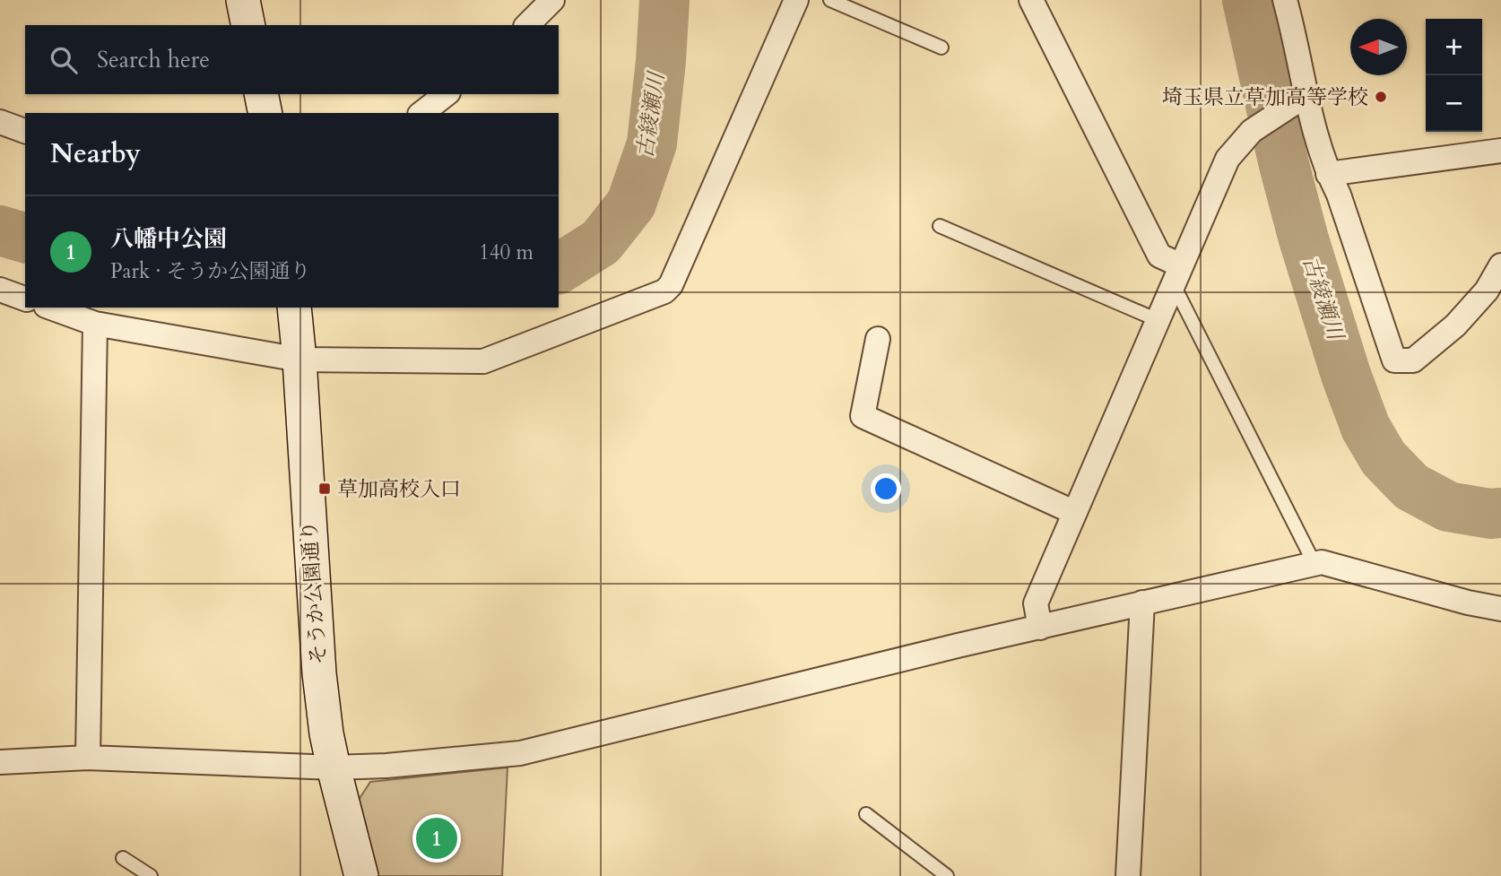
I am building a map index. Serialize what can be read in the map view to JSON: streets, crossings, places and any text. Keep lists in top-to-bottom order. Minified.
{"streets":{"street":["そうか公園通り"]},"water":["古綾瀬川"],"places":{"other":["埼玉県立草加高等学校"],"transit":["草加高校入口"]},"north":"left","page":{"map_buttons":["+","−"],"search":"Search here","heading":"Nearby","list":[{"mark":"1","name":"八幡中公園","note":"Park · そうか公園通り","value":"140 m"}],"pins":"1"}}
